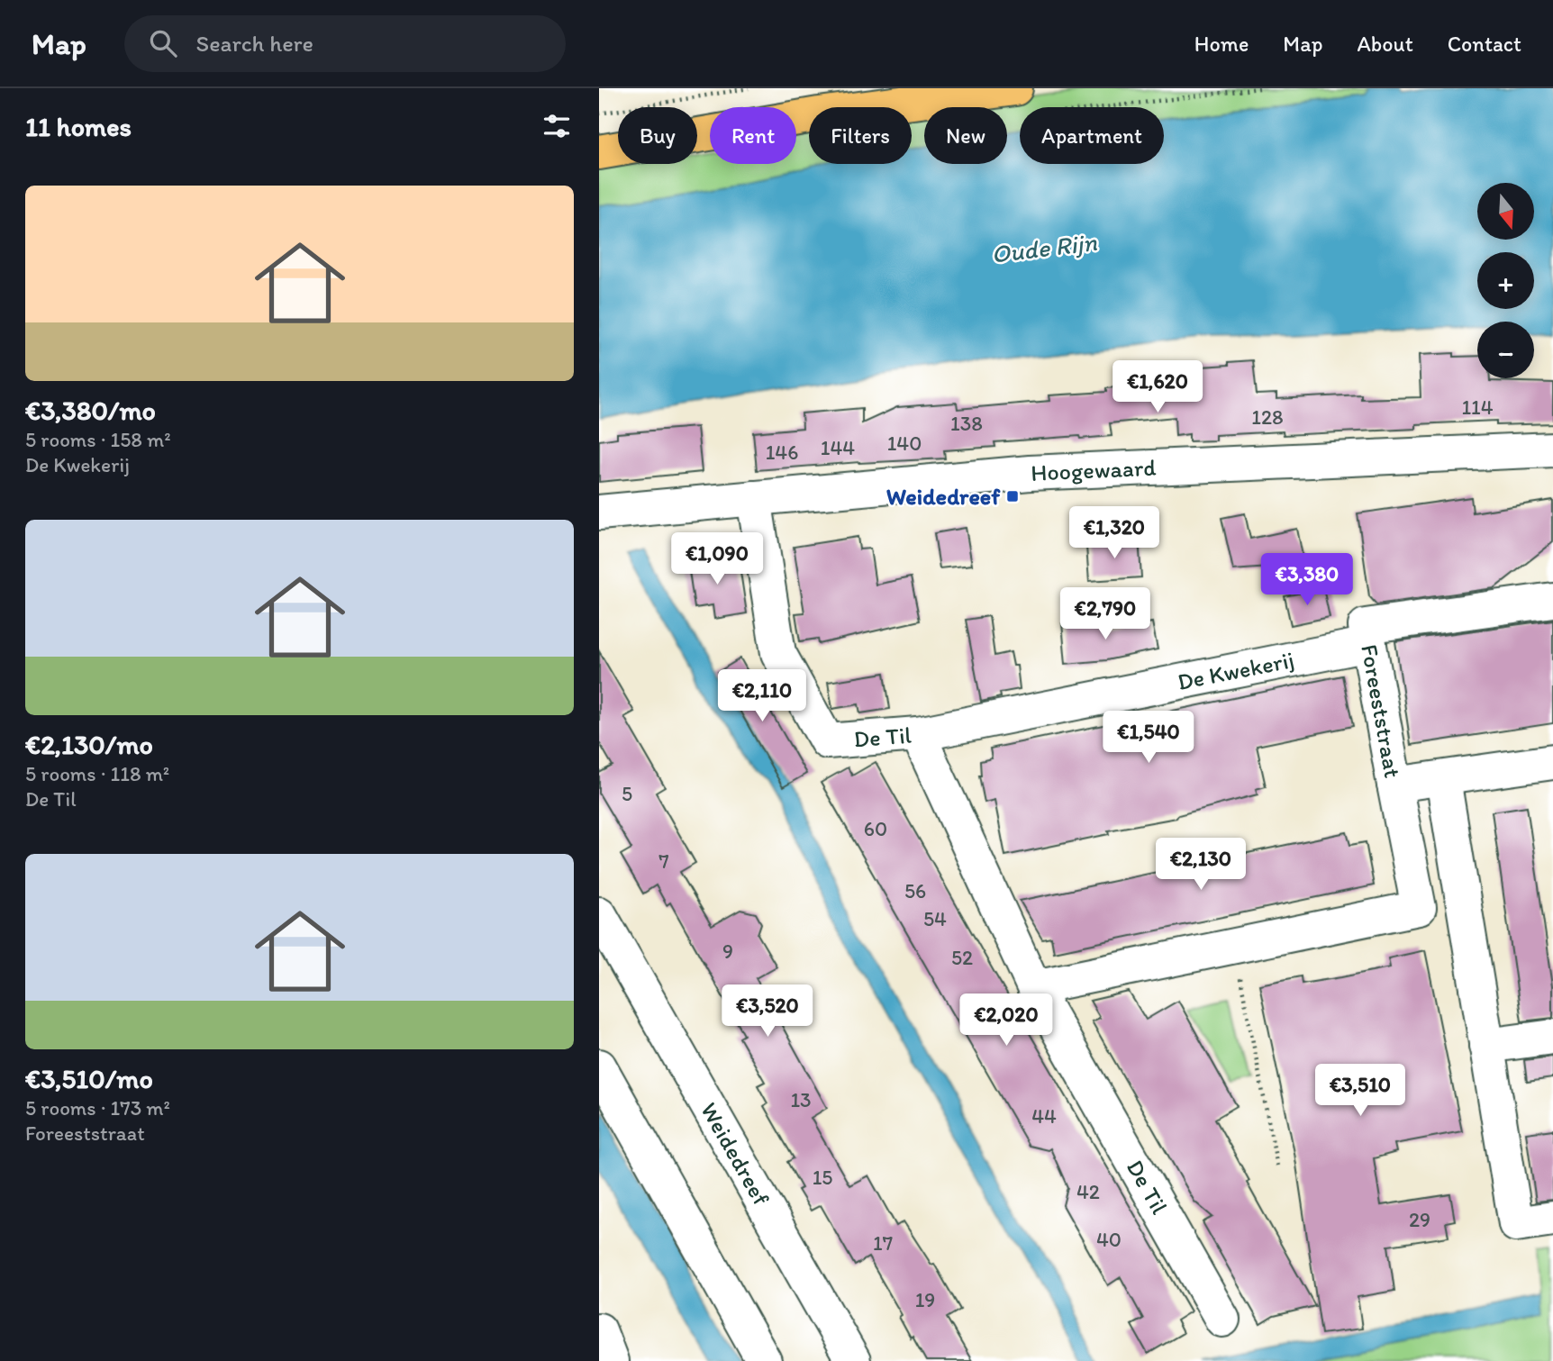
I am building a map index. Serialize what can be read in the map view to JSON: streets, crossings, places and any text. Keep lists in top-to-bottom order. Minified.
{"streets":{"street":["Hoogewaard","De Kwekerij","Foreeststraat","De Til","Weidedreef"]},"crossings":[["Hoogewaard","De Til"],["De Kwekerij","Foreeststraat"],["De Kwekerij","De Til"]],"water":["Oude Rijn"],"places":{"transit":["Weidedreef"]},"house_numbers":["114","128","138","140","144","146","5","60","7","56","54","9","52","13","44","15","42","29","40","17","19"],"north":"bottom","page":{"header":"Map","search":"Search here","nav":["Home","Map","About","Contact"],"heading":"11 homes","chip":["Buy","Rent","Filters","New","Apartment"],"list":[{"name":"€3,380/mo","note":"5 rooms · 158 m² · De Kwekerij"},{"name":"€2,130/mo","note":"5 rooms · 118 m² · De Til"},{"name":"€3,510/mo","note":"5 rooms · 173 m² · Foreeststraat"}],"map_buttons":["+","−"],"price":["€1,620","€1,320","€1,090","€3,380","€2,790","€2,110","€1,540","€2,130","€3,520","€2,020","€3,510"]}}
